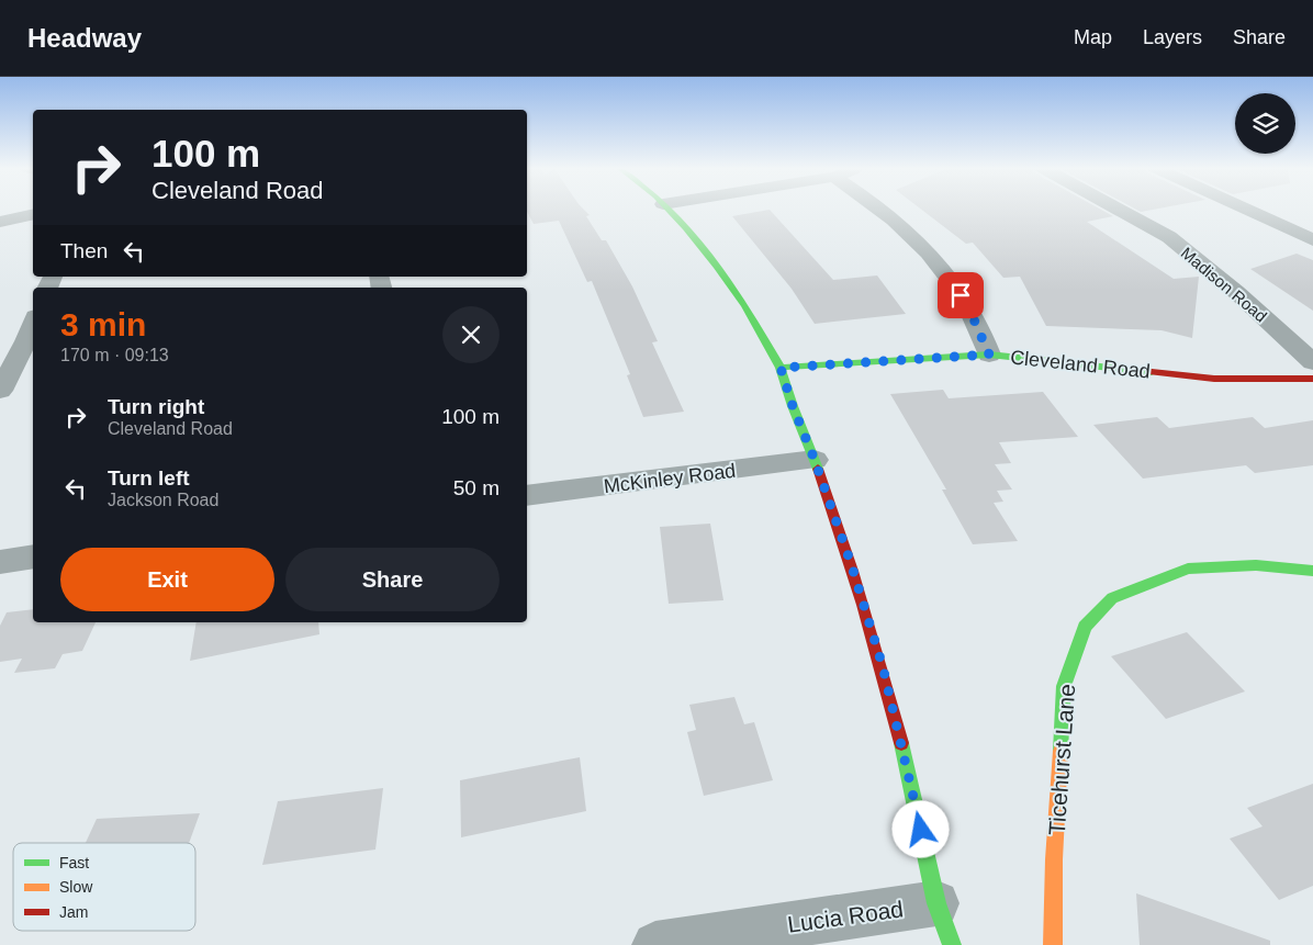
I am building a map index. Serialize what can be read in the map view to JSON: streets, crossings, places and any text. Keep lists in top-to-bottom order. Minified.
{"streets":{"main road":["Cleveland Road","Ticehurst Lane"],"street":["Madison Road","McKinley Road","Lucia Road"]},"legend":["Fast","Slow","Jam"],"page":{"header":"Headway","nav":["Map","Layers","Share"],"turn":["100 m","Cleveland Road"],"then":"Then","heading":["3 min","170 m · 09:13"],"list":[{"name":"Turn right","note":"Cleveland Road","value":"100 m"},{"name":"Turn left","note":"Jackson Road","value":"50 m"}],"buttons":["Exit","Share"]}}
